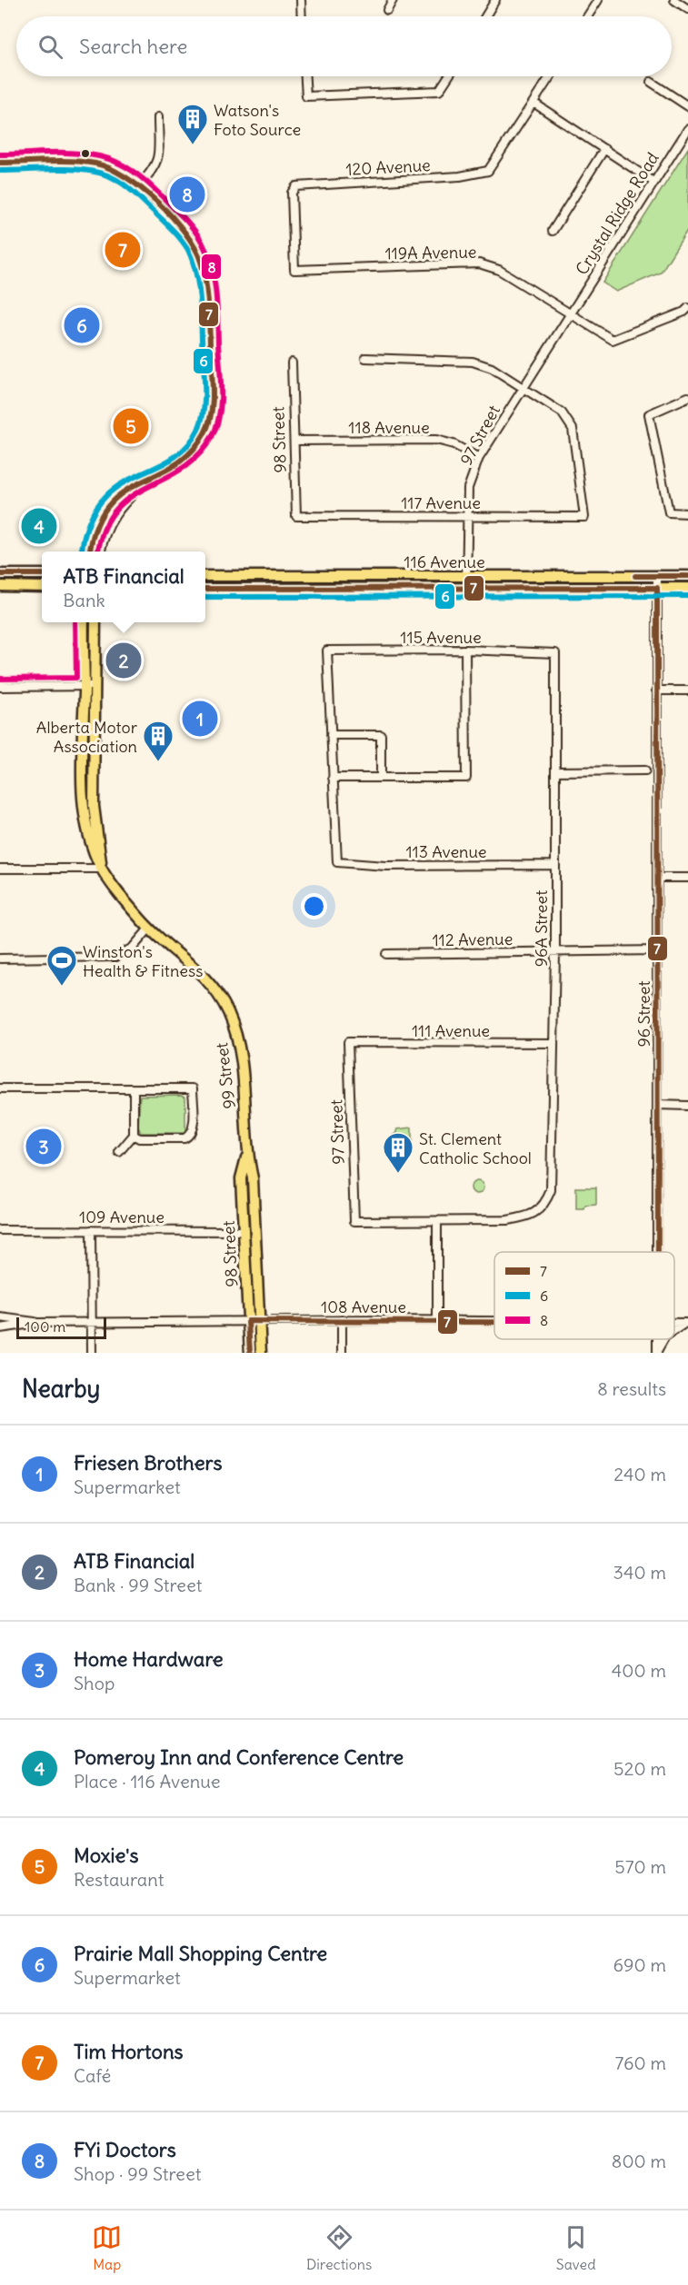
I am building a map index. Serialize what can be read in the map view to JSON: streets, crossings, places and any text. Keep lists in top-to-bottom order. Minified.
{"streets":{"main road":["98 Street","116 Avenue","99 Street"],"street":["120 Avenue","Crystal Ridge Road","119A Avenue","118 Avenue","97 Street","117 Avenue","115 Avenue","113 Avenue","96A Street","112 Avenue","96 Street","111 Avenue","109 Avenue","108 Avenue"]},"crossings":[["120 Avenue","119A Avenue"],["Crystal Ridge Road","119A Avenue"],["Crystal Ridge Road","97 Street"],["119A Avenue","97 Street"],["118 Avenue","97 Street"],["118 Avenue","98 Street"],["97 Street","117 Avenue"],["97 Street","116 Avenue"],["97 Street","96A Street"],["97 Street","111 Avenue"],["98 Street","117 Avenue"],["98 Street","99 Street"],["98 Street","109 Avenue"],["98 Street","108 Avenue"],["116 Avenue","96 Street"],["115 Avenue","96A Street"],["113 Avenue","96A Street"],["96A Street","112 Avenue"],["96A Street","111 Avenue"],["112 Avenue","96 Street"]],"places":{"building":["Watson's Foto Source","Alberta Motor Association","St. Clement Catholic School"],"sports":["Winston's Health & Fitness"]},"lines":["transit line 8","transit line 7","transit line 6"],"legend":["7","6","8"],"scale_bar":"100 m","page":{"search":"Search here","pins":["8","7","6","5","4","2","1","3"],"popup":["ATB Financial","Bank"],"scale":"100 m","heading":["Nearby","8 results"],"list":[{"mark":"1","name":"Friesen Brothers","note":"Supermarket","value":"240 m"},{"mark":"2","name":"ATB Financial","note":"Bank · 99 Street","value":"340 m"},{"mark":"3","name":"Home Hardware","note":"Shop","value":"400 m"},{"mark":"4","name":"Pomeroy Inn and Conference Centre","note":"Place · 116 Avenue","value":"520 m"},{"mark":"5","name":"Moxie's","note":"Restaurant","value":"570 m"},{"mark":"6","name":"Prairie Mall Shopping Centre","note":"Supermarket","value":"690 m"},{"mark":"7","name":"Tim Hortons","note":"Café","value":"760 m"},{"mark":"8","name":"FYi Doctors","note":"Shop · 99 Street","value":"800 m"}],"nav":["Map","Directions","Saved"]}}
